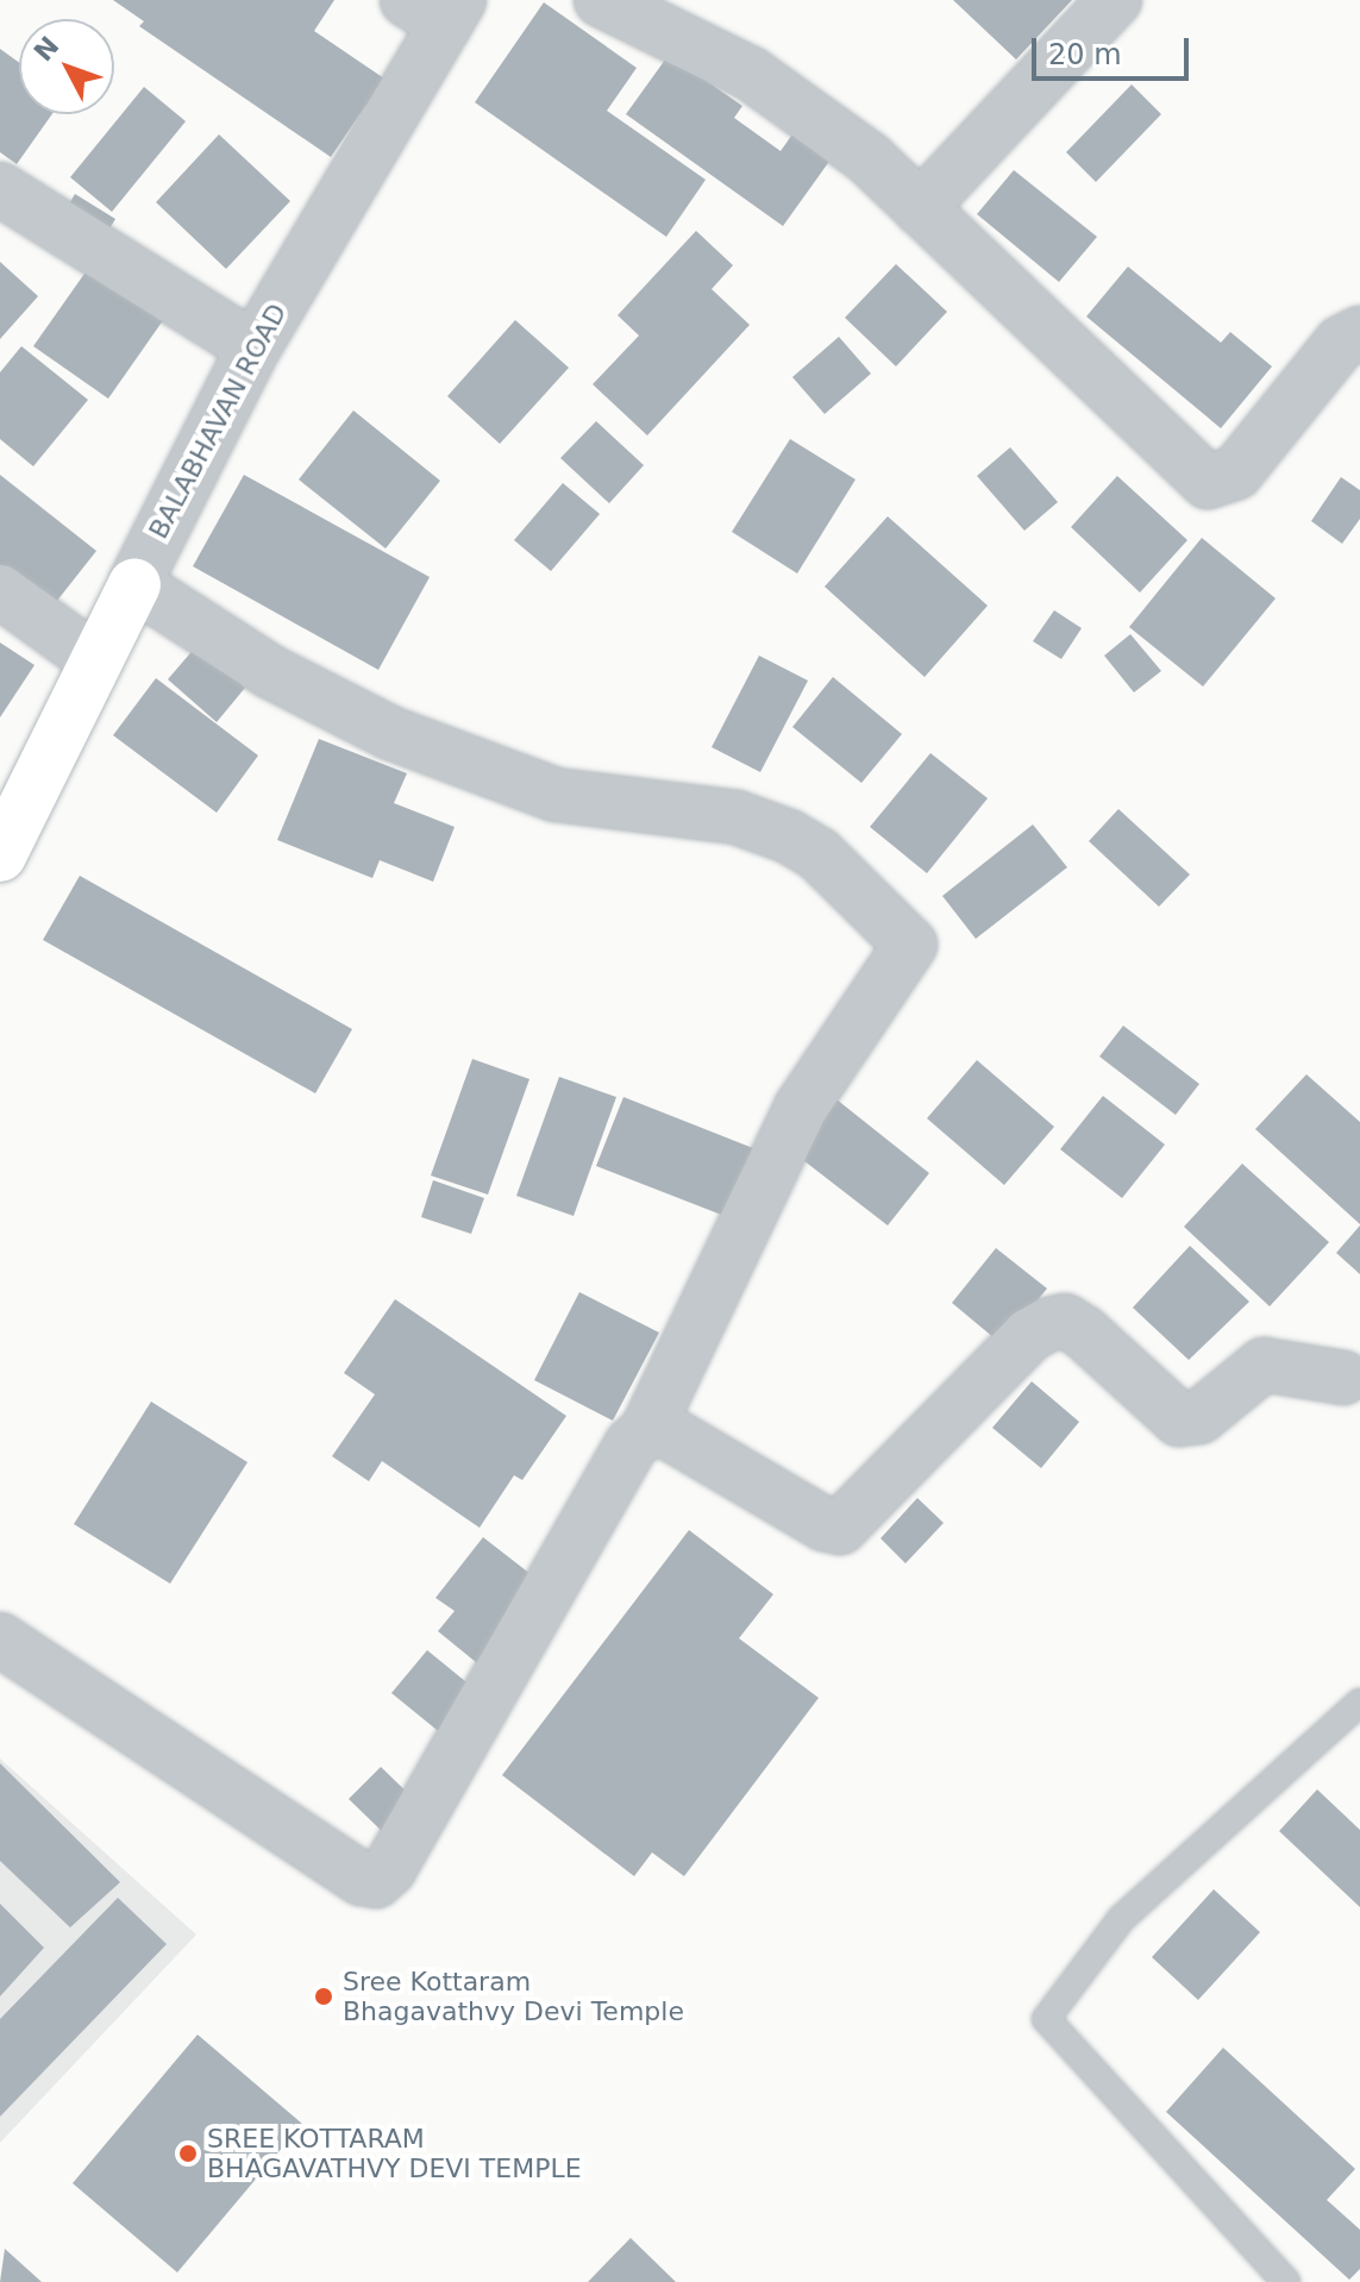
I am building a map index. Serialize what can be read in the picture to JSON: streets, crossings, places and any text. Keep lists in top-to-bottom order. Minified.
{"streets":{"main road":["BALABHAVAN ROAD"]},"places":["Sree Kottaram Bhagavathvy Devi Temple","SREE KOTTARAM BHAGAVATHVY DEVI TEMPLE"],"scale_bar":"20 m","north":"top left"}
